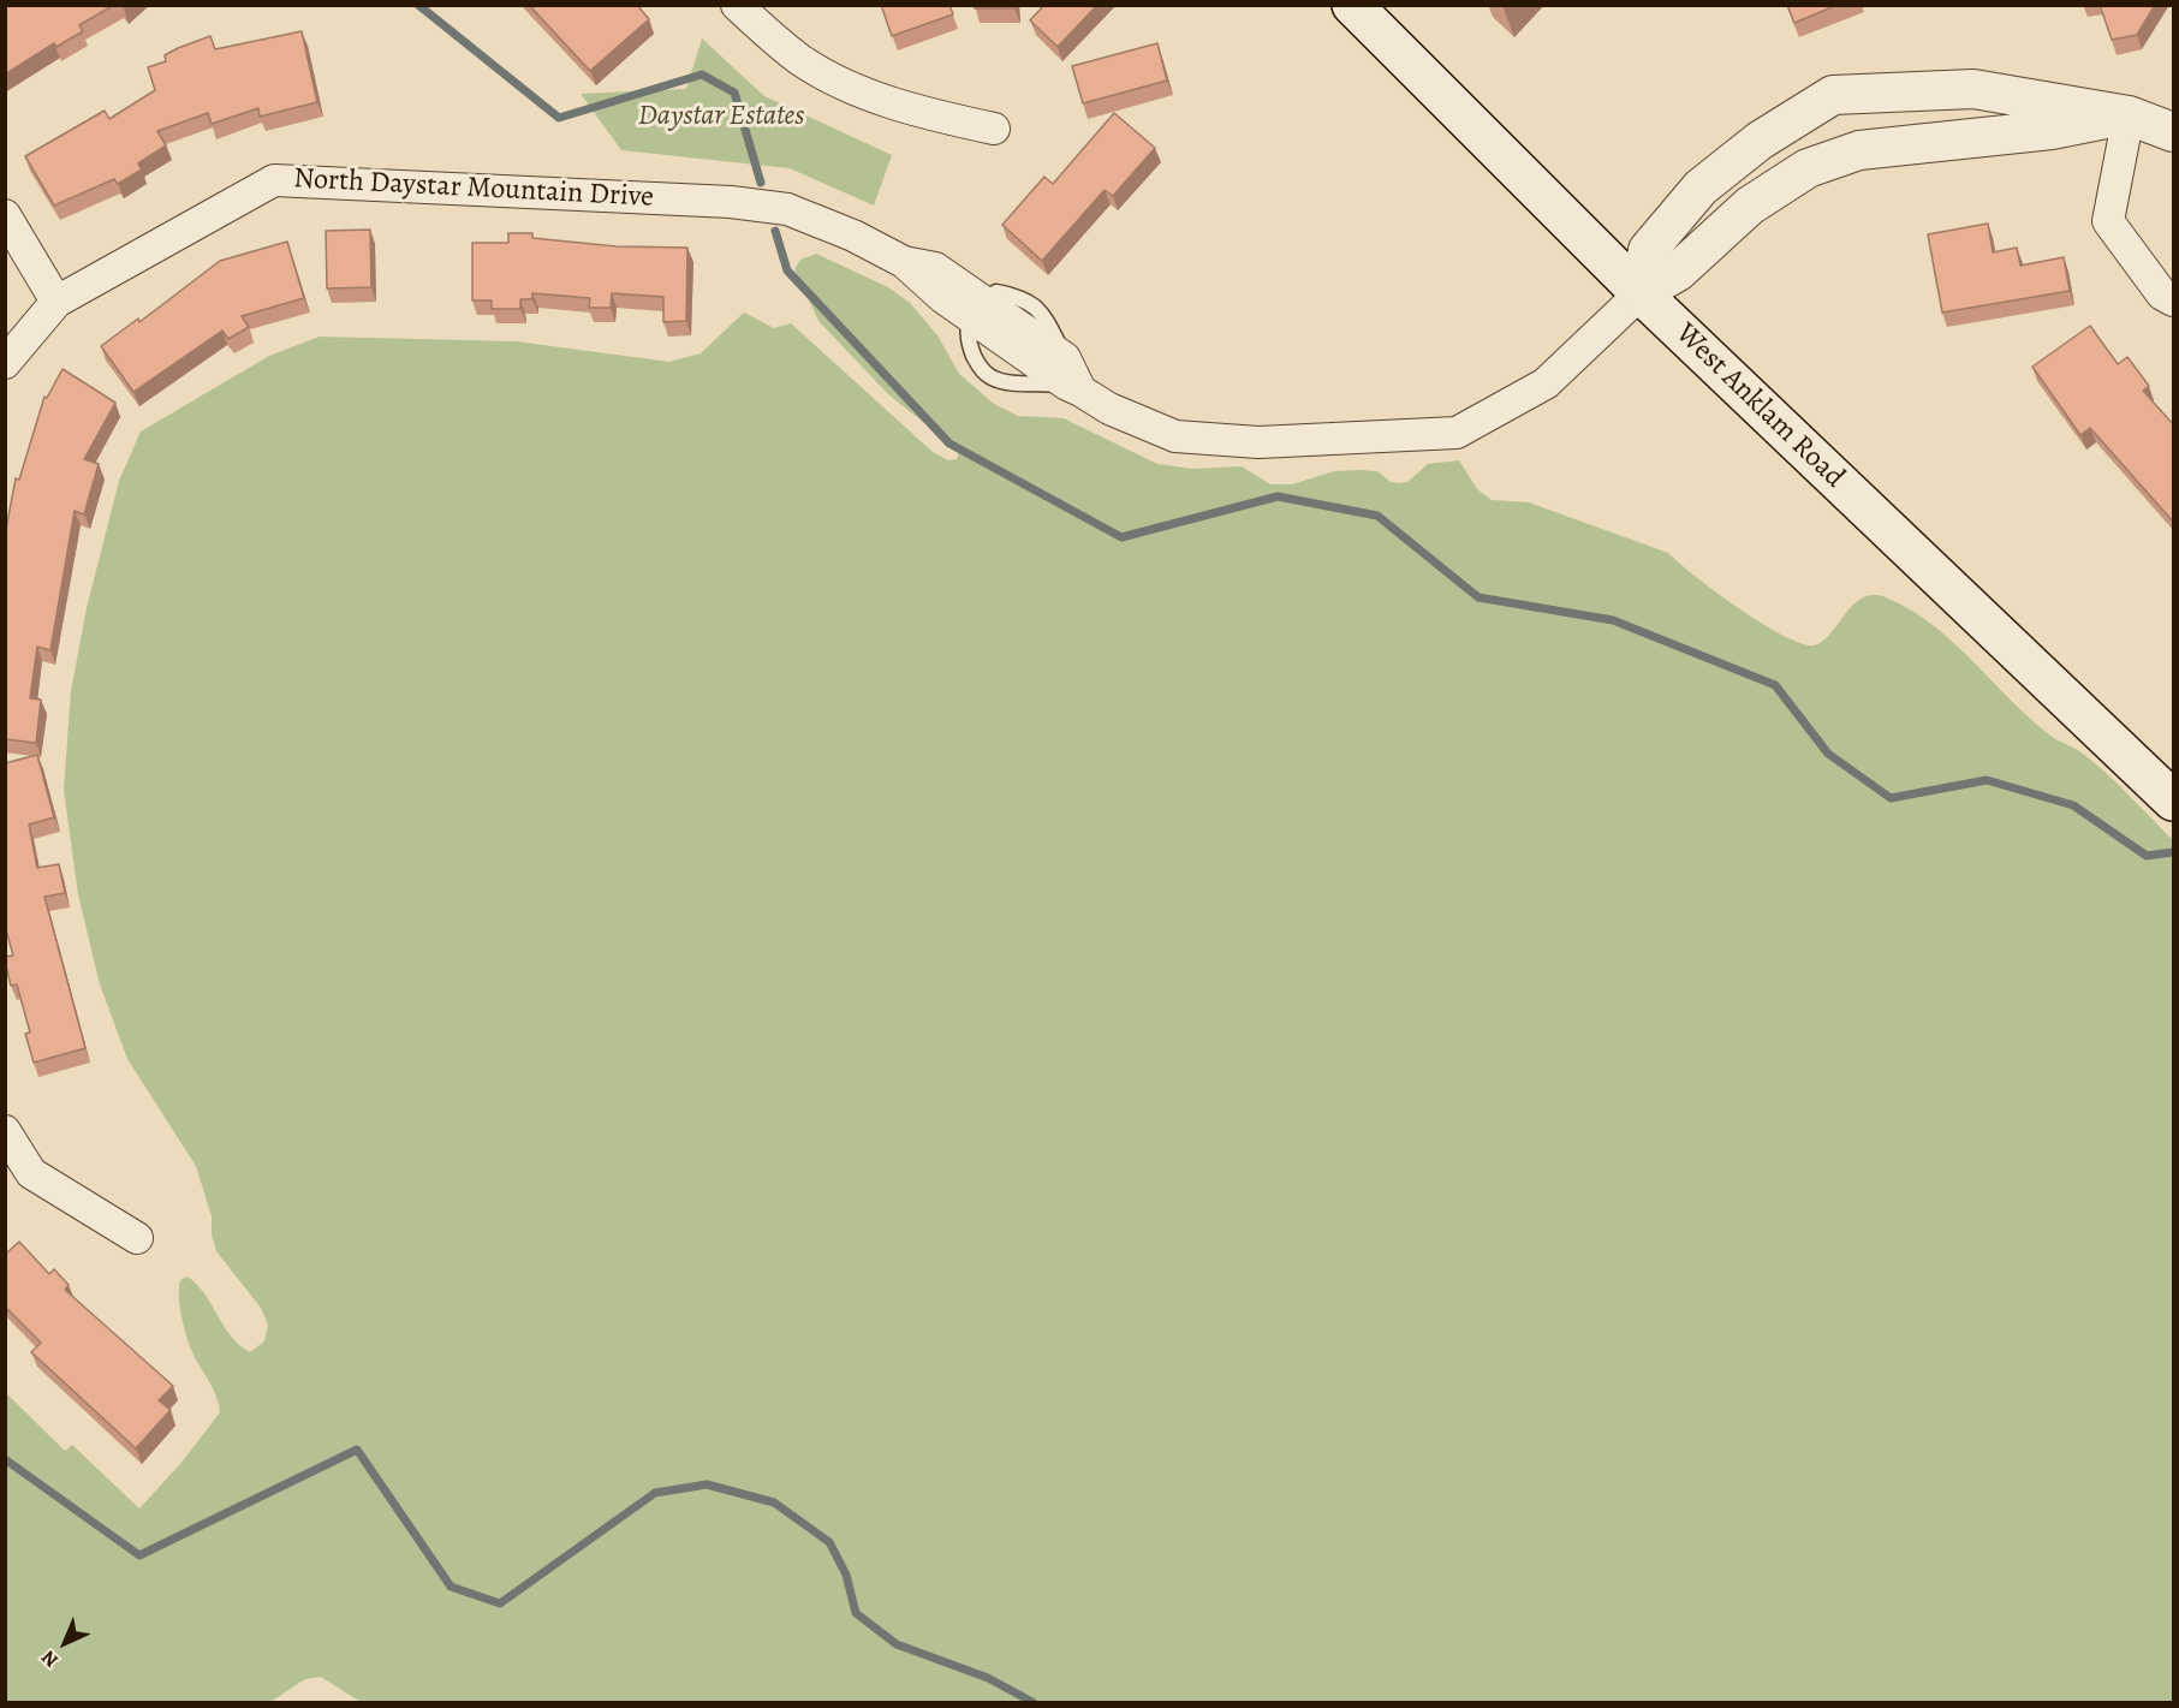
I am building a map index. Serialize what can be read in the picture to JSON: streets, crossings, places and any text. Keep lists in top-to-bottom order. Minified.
{"streets":{"main road":["West Anklam Road"],"street":["North Daystar Mountain Drive"]},"crossings":[["North Daystar Mountain Drive","West Anklam Road"]],"parks":["Daystar Estates"],"north":"bottom left"}
